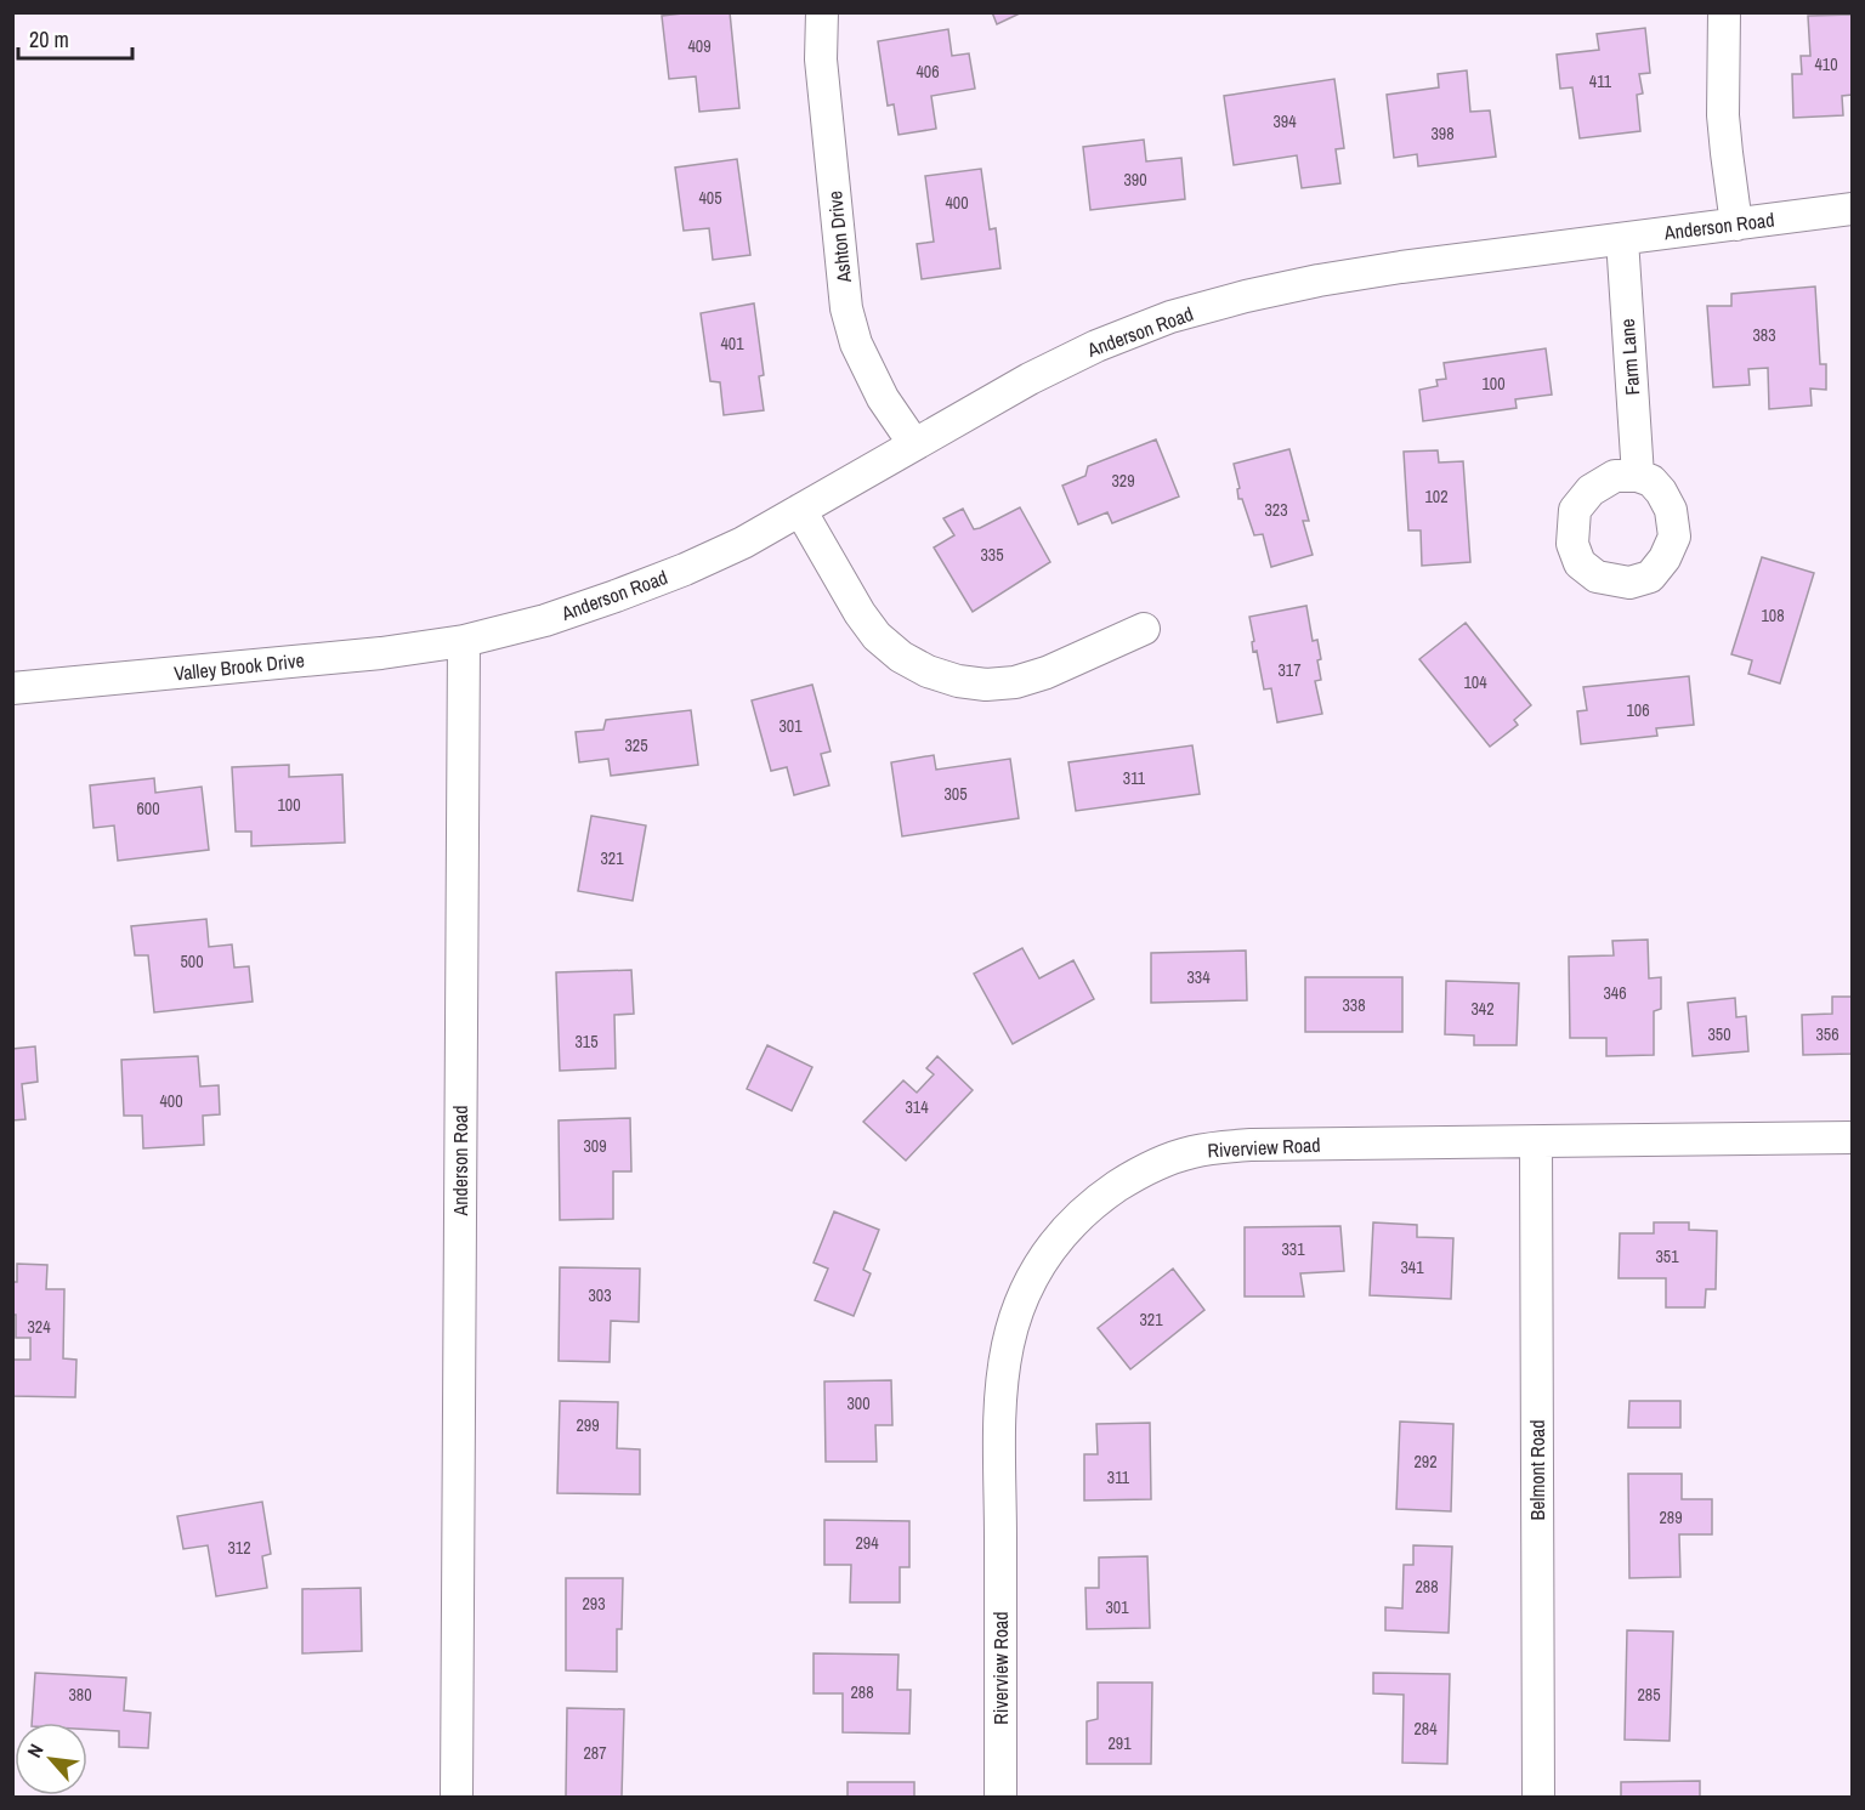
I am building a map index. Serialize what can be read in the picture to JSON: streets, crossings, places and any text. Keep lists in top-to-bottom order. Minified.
{"streets":{"street":["Anderson Road","Ashton Drive","Farm Lane","Valley Brook Drive","Riverview Road","Belmont Road"]},"crossings":[["Anderson Road","Ashton Drive"],["Anderson Road","Farm Lane"],["Anderson Road","Valley Brook Drive"],["Riverview Road","Belmont Road"]],"house_numbers":["409","410","406","411","394","398","390","405","400","383","401","100","329","102","323","335","108","317","104","106","301","325","311","305","100","600","321","500","334","346","338","342","350","356","315","400","314","309","331","351","341","303","321","324","300","299","292","311","289","294","312","288","293","301","288","380","285","284","291","287"],"scale_bar":"20 m","north":"top left"}
